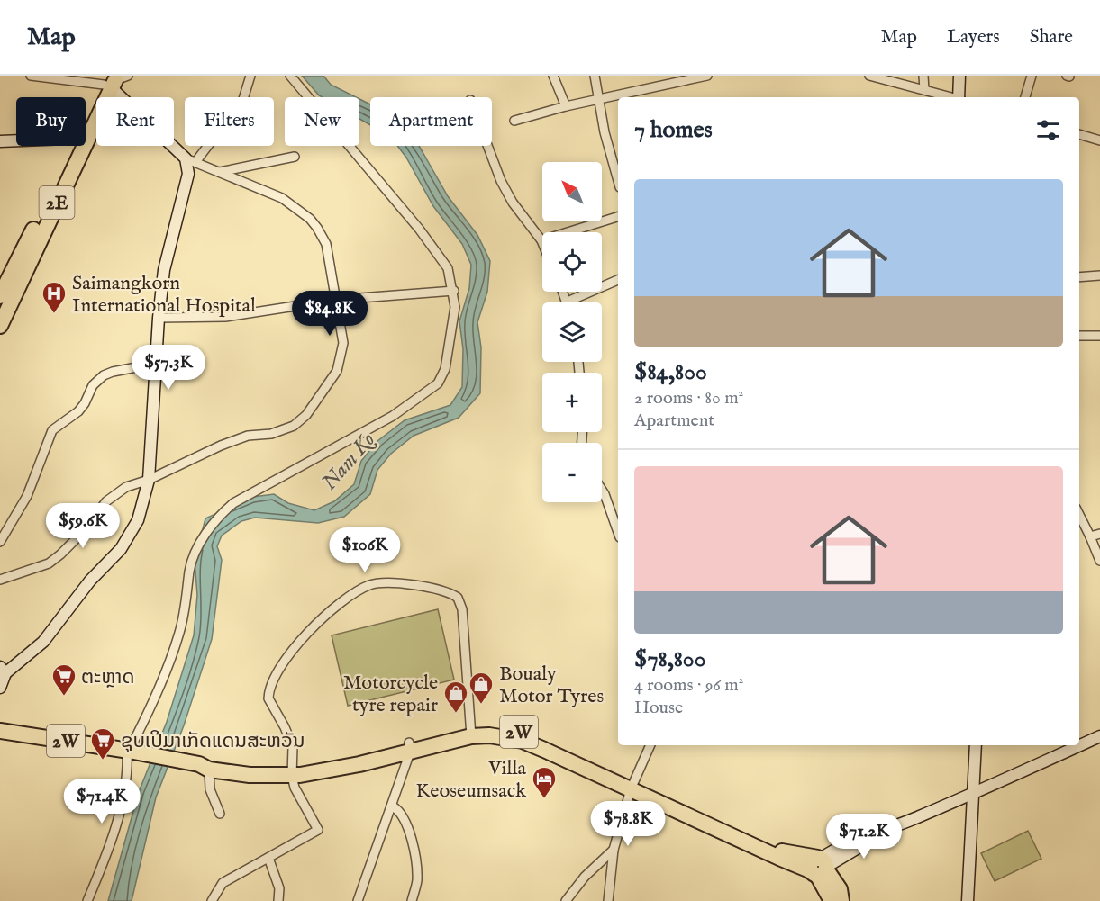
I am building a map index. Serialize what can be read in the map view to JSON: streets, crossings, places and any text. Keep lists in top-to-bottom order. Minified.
{"streets":{"highway":["2E","2W"]},"water":["Nam Ko"],"places":{"hospital":["Saimangkorn International Hospital"],"supermarket":["ຕະຫຼາດ","ຊຸບເປີມາເກັດແດນສະຫວັນ"],"shop":["Boualy Motor Tyres","Motorcycle tyre repair"],"hotel":["Villa Keoseumsack"]},"north":"top left","page":{"header":"Map","nav":["Map","Layers","Share"],"chip":["Buy","Rent","Filters","New","Apartment"],"heading":"7 homes","map_buttons":["+","−"],"list":[{"name":"$84,800","note":"2 rooms · 80 m² · Apartment"},{"name":"$78,800","note":"4 rooms · 96 m² · House"}],"price":["$84.8K","$57.3K","$59.6K","$106K","$71.4K","$78.8K","$71.2K"]}}
